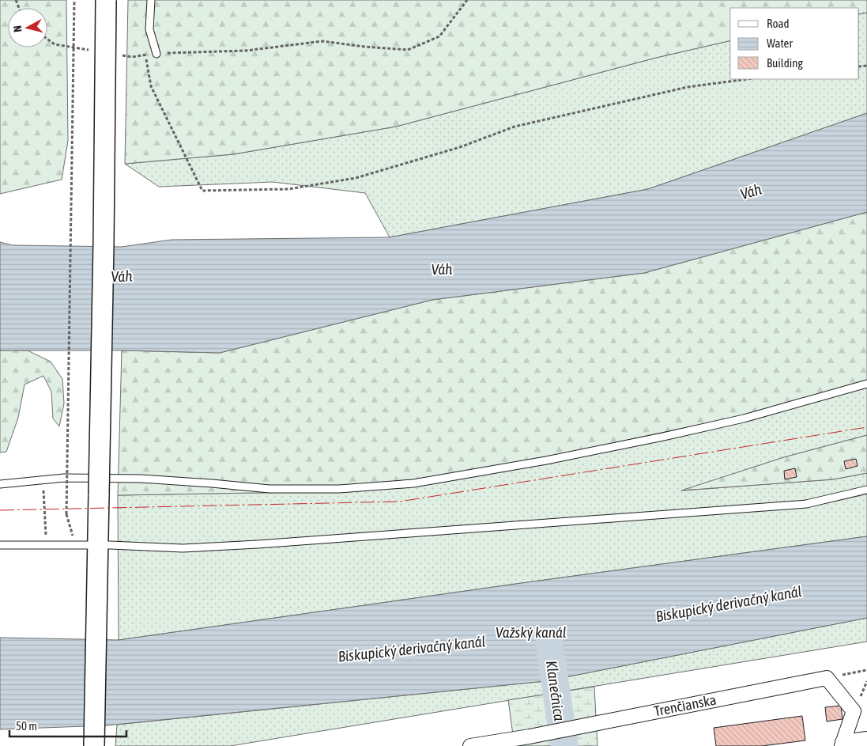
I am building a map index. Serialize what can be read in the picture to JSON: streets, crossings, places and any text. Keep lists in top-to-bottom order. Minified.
{"streets":{"street":["Trenčianska"]},"water":["Váh","Biskupický derivačný kanál","Važský kanál","Klanečnica"],"legend":["Road","Water","Building"],"scale_bar":"50 m","north":"left"}
